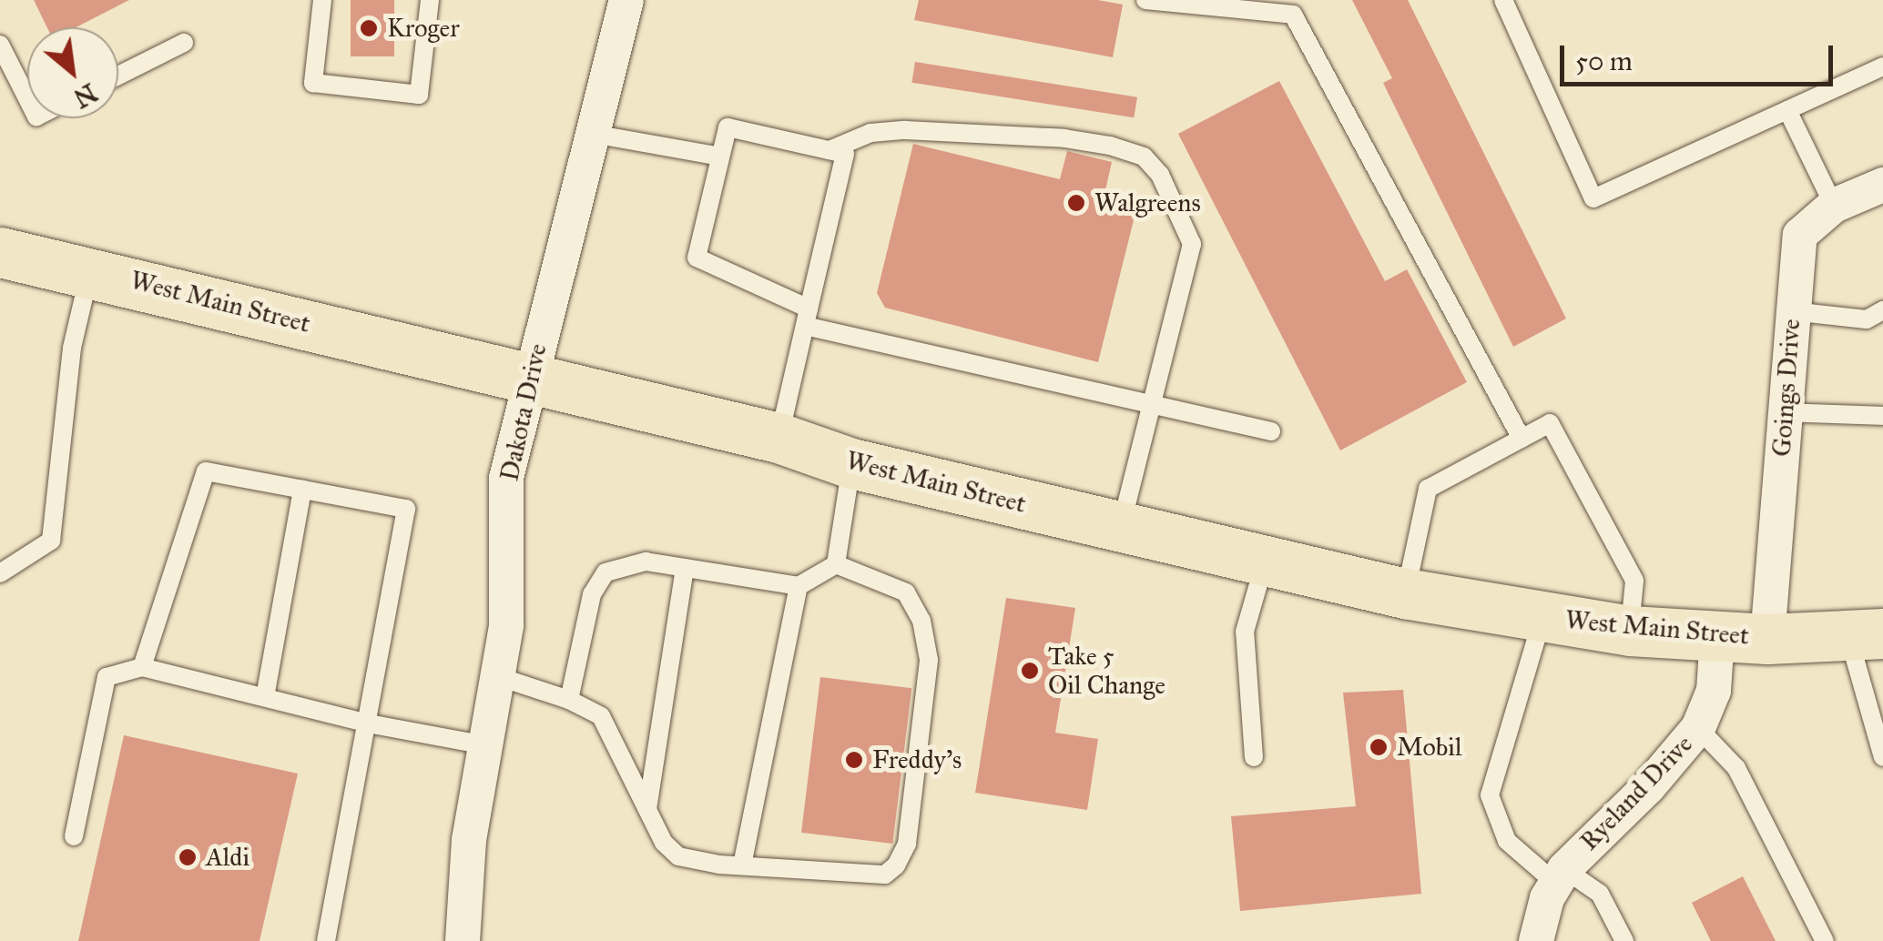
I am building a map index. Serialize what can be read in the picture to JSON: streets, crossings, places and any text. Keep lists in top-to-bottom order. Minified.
{"streets":{"main road":["West Main Street"],"street":["Goings Drive","Dakota Drive","Ryeland Drive"]},"crossings":[["West Main Street","Goings Drive"],["West Main Street","Dakota Drive"],["West Main Street","Ryeland Drive"]],"places":["Kroger","Walgreens","Take 5 Oil Change","Mobil","Freddy's","Aldi"],"scale_bar":"50 m","north":"bottom right"}
